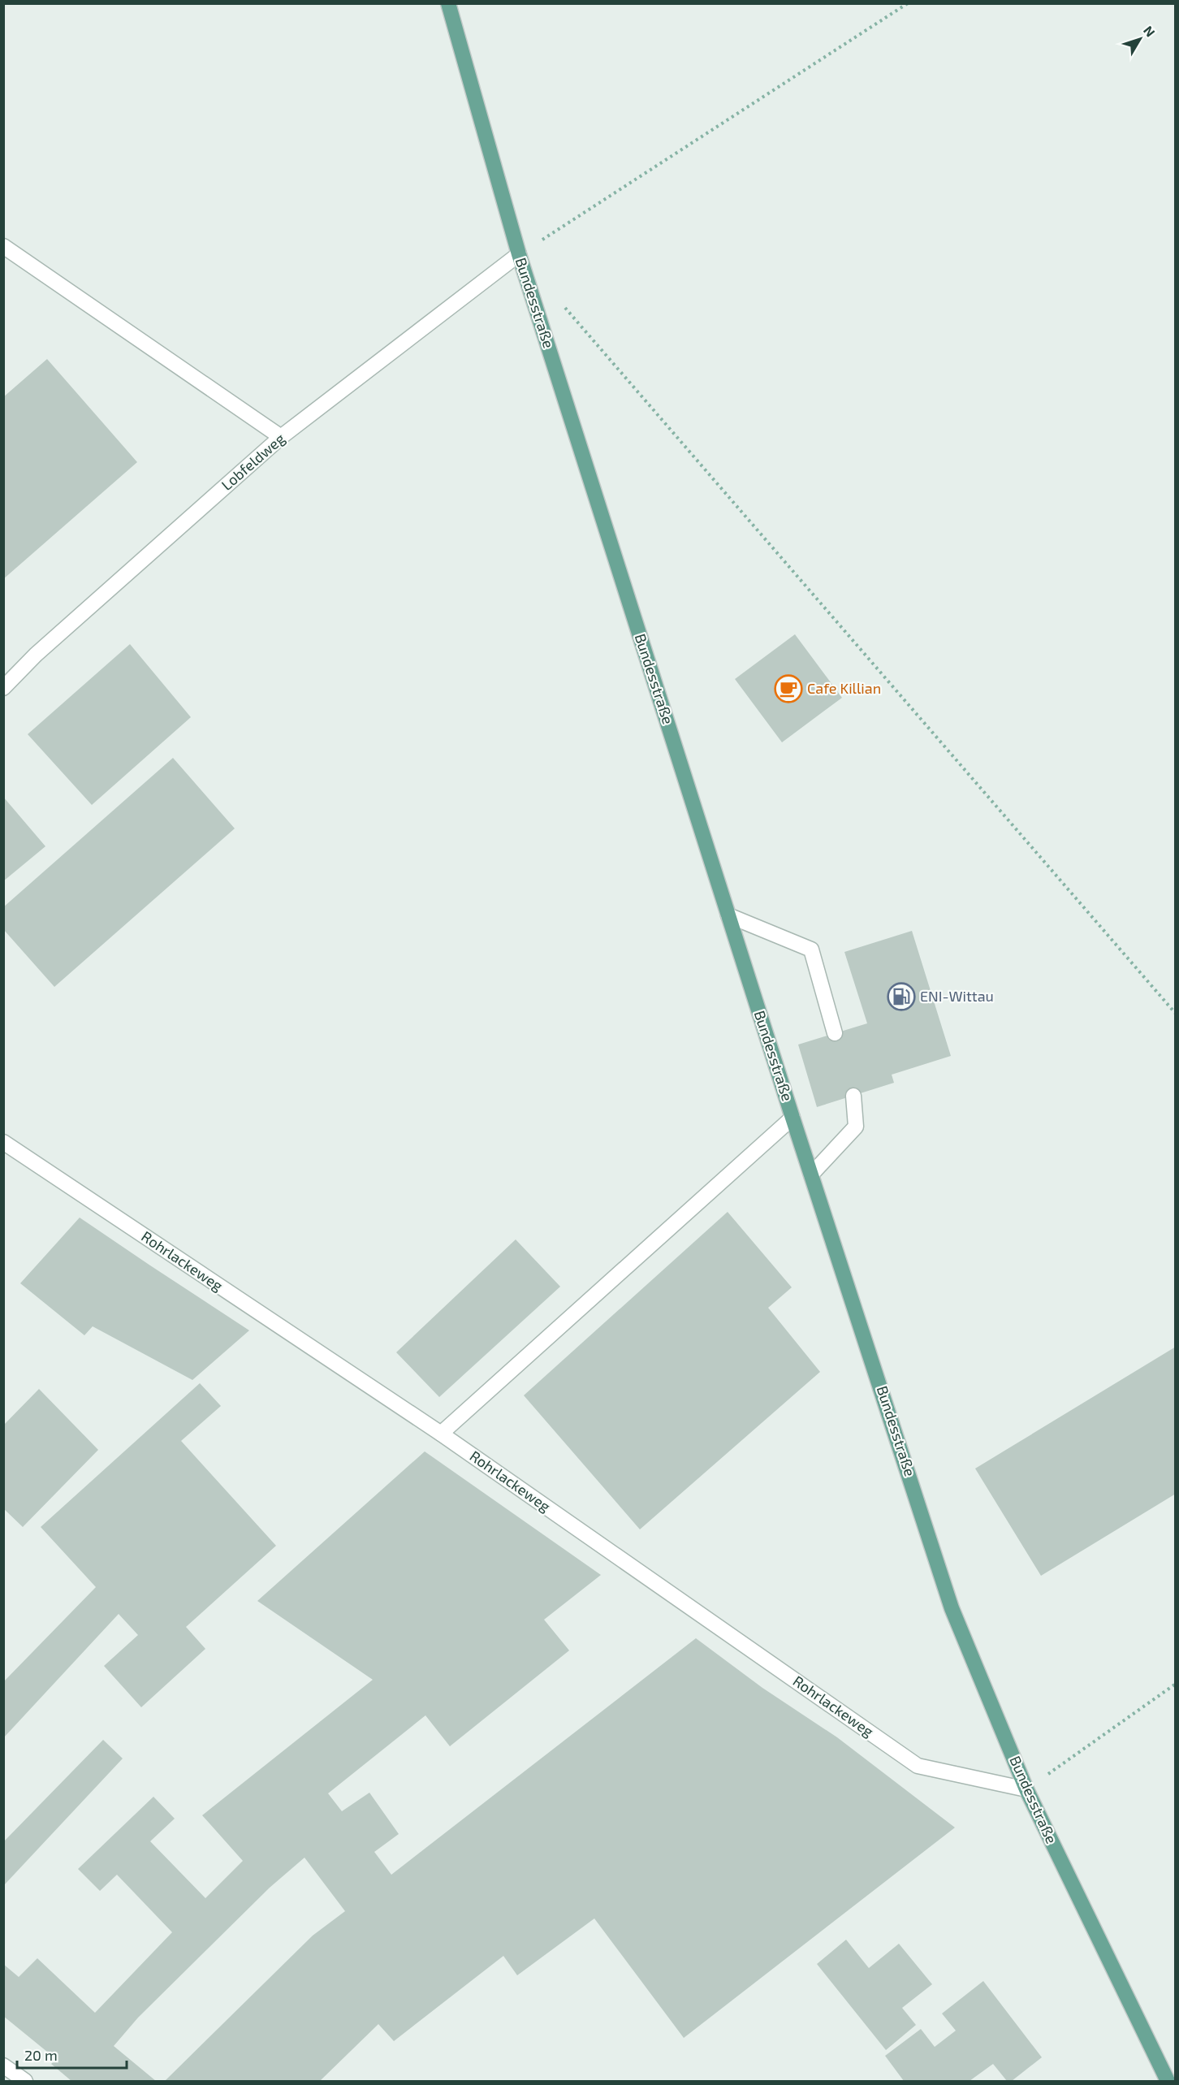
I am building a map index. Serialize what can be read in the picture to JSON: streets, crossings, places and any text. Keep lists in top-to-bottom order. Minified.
{"streets":{"main road":["Bundesstraße"],"street":["Lobfeldweg","Rohrlackeweg"]},"crossings":[["Bundesstraße","Lobfeldweg"],["Bundesstraße","Rohrlackeweg"]],"places":{"cafe":["Cafe Killian"],"fuel station":["ENI-Wittau"]},"scale_bar":"20 m","north":"top right"}
